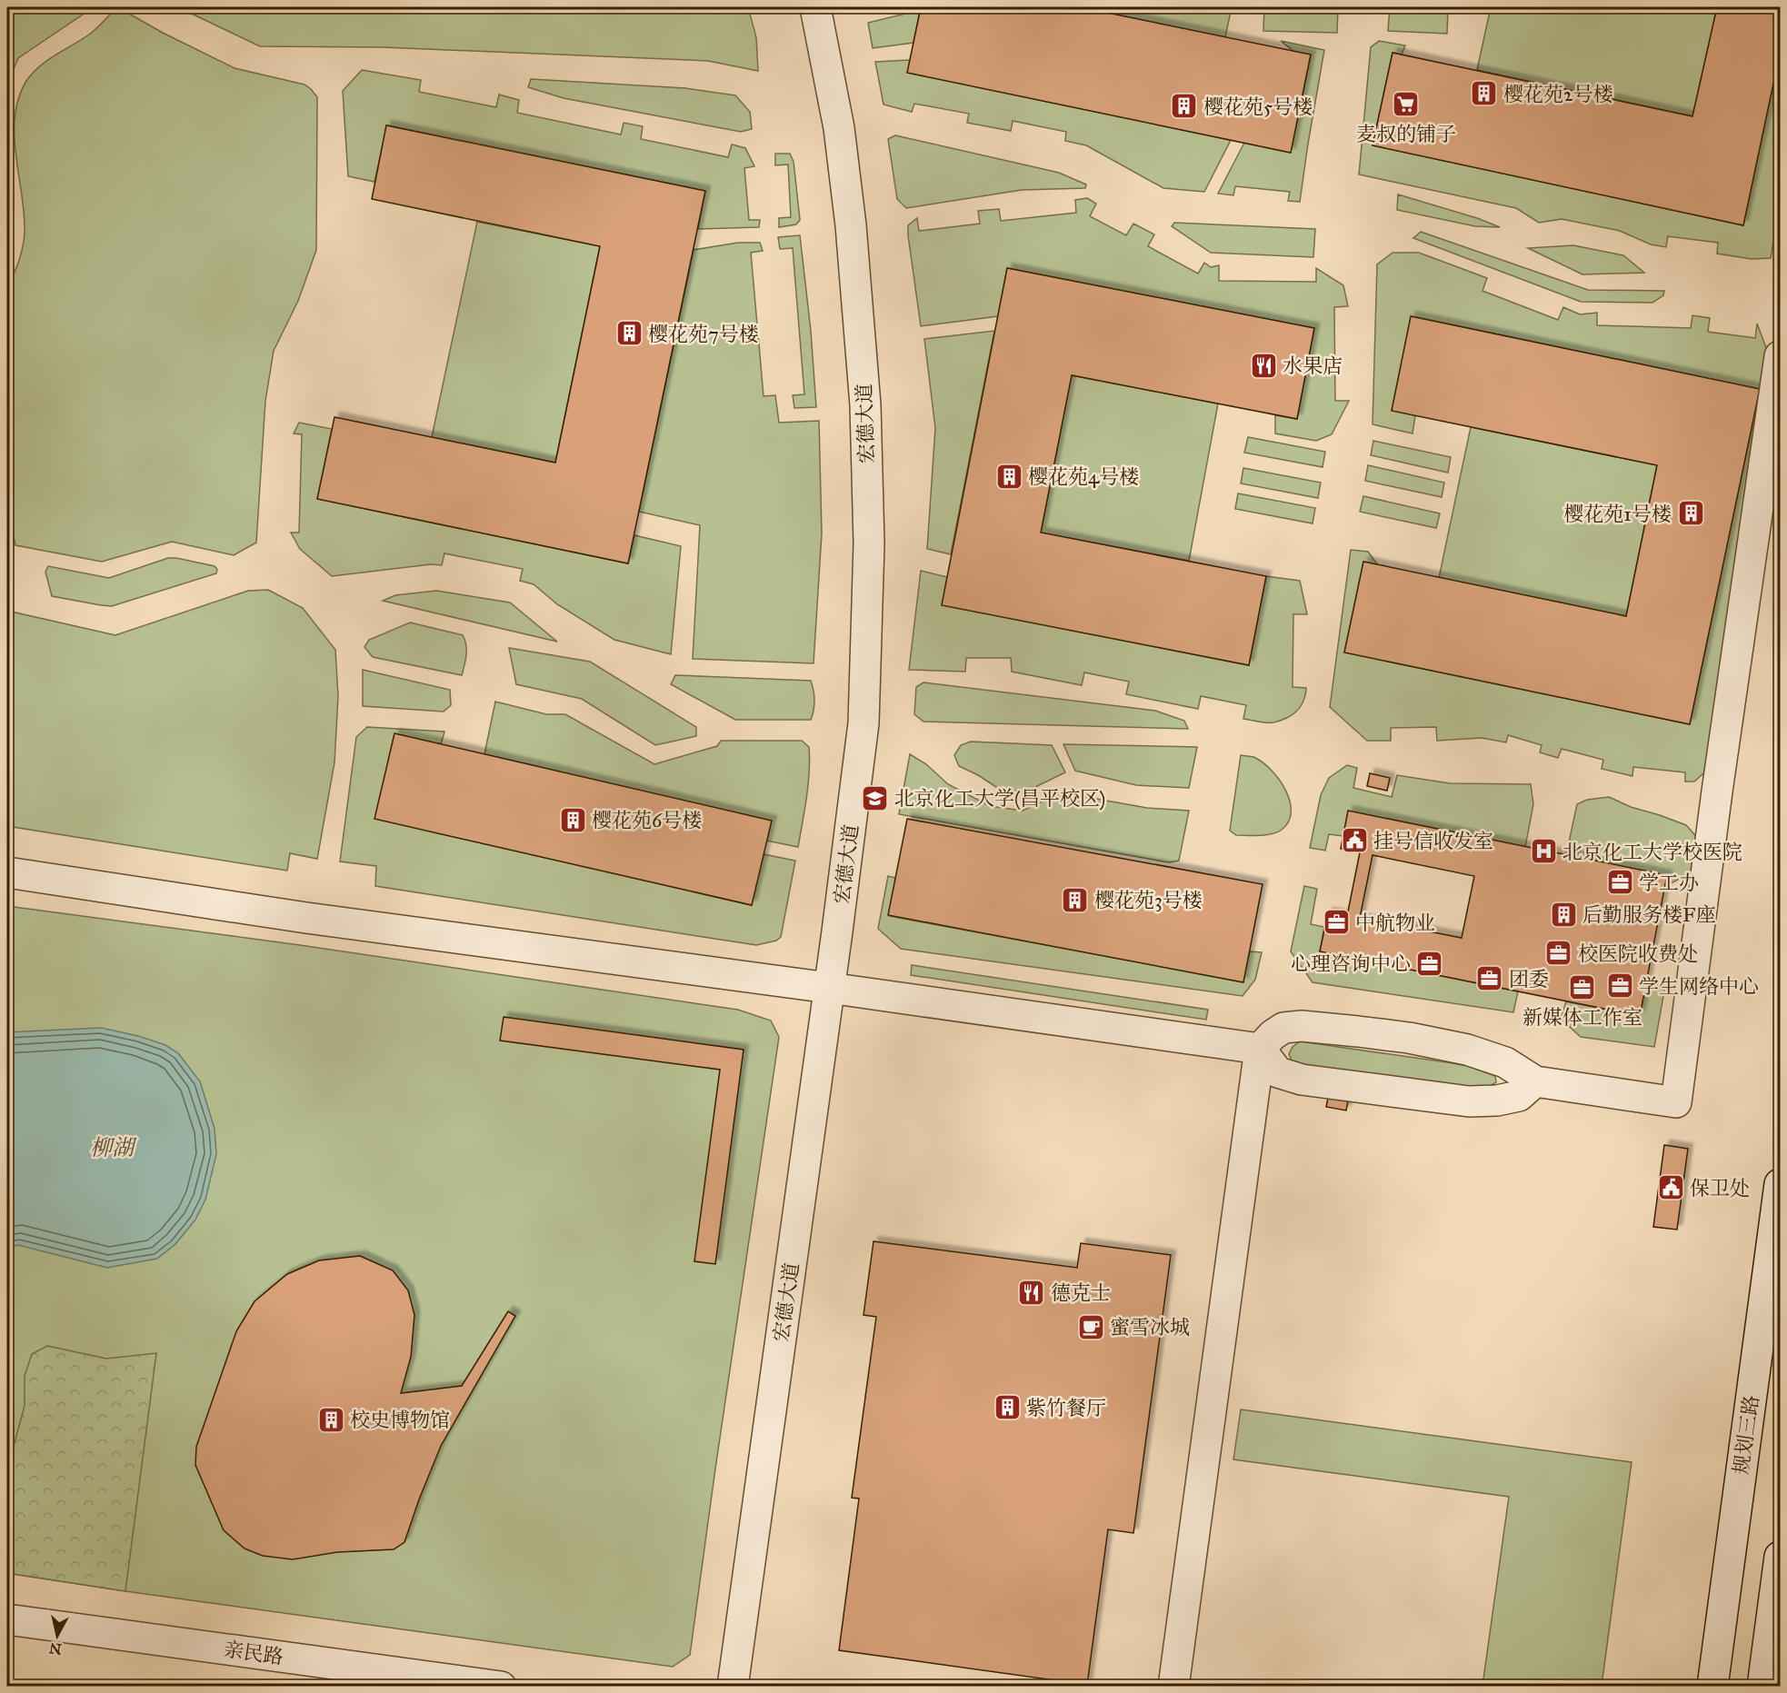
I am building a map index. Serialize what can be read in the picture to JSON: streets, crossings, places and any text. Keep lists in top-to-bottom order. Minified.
{"streets":{"street":["宏德大道","规划三路","亲民路"]},"water":["柳湖"],"places":{"building":["樱花苑2号楼","樱花苑5号楼","樱花苑7号楼","樱花苑4号楼","樱花苑1号楼","樱花苑6号楼","樱花苑3号楼","后勤服务楼F座","紫竹餐厅","校史博物馆"],"supermarket":["麦叔的铺子"],"restaurant":["水果店","德克士"],"school or university":["北京化工大学(昌平校区)"],"public building":["挂号信收发室","保卫处"],"hospital":["北京化工大学校医院"],"office":["学工办","中航物业","校医院收费处","心理咨询中心","团委","学生网络中心","新媒体工作室"],"cafe":["蜜雪冰城"]},"north":"bottom"}
